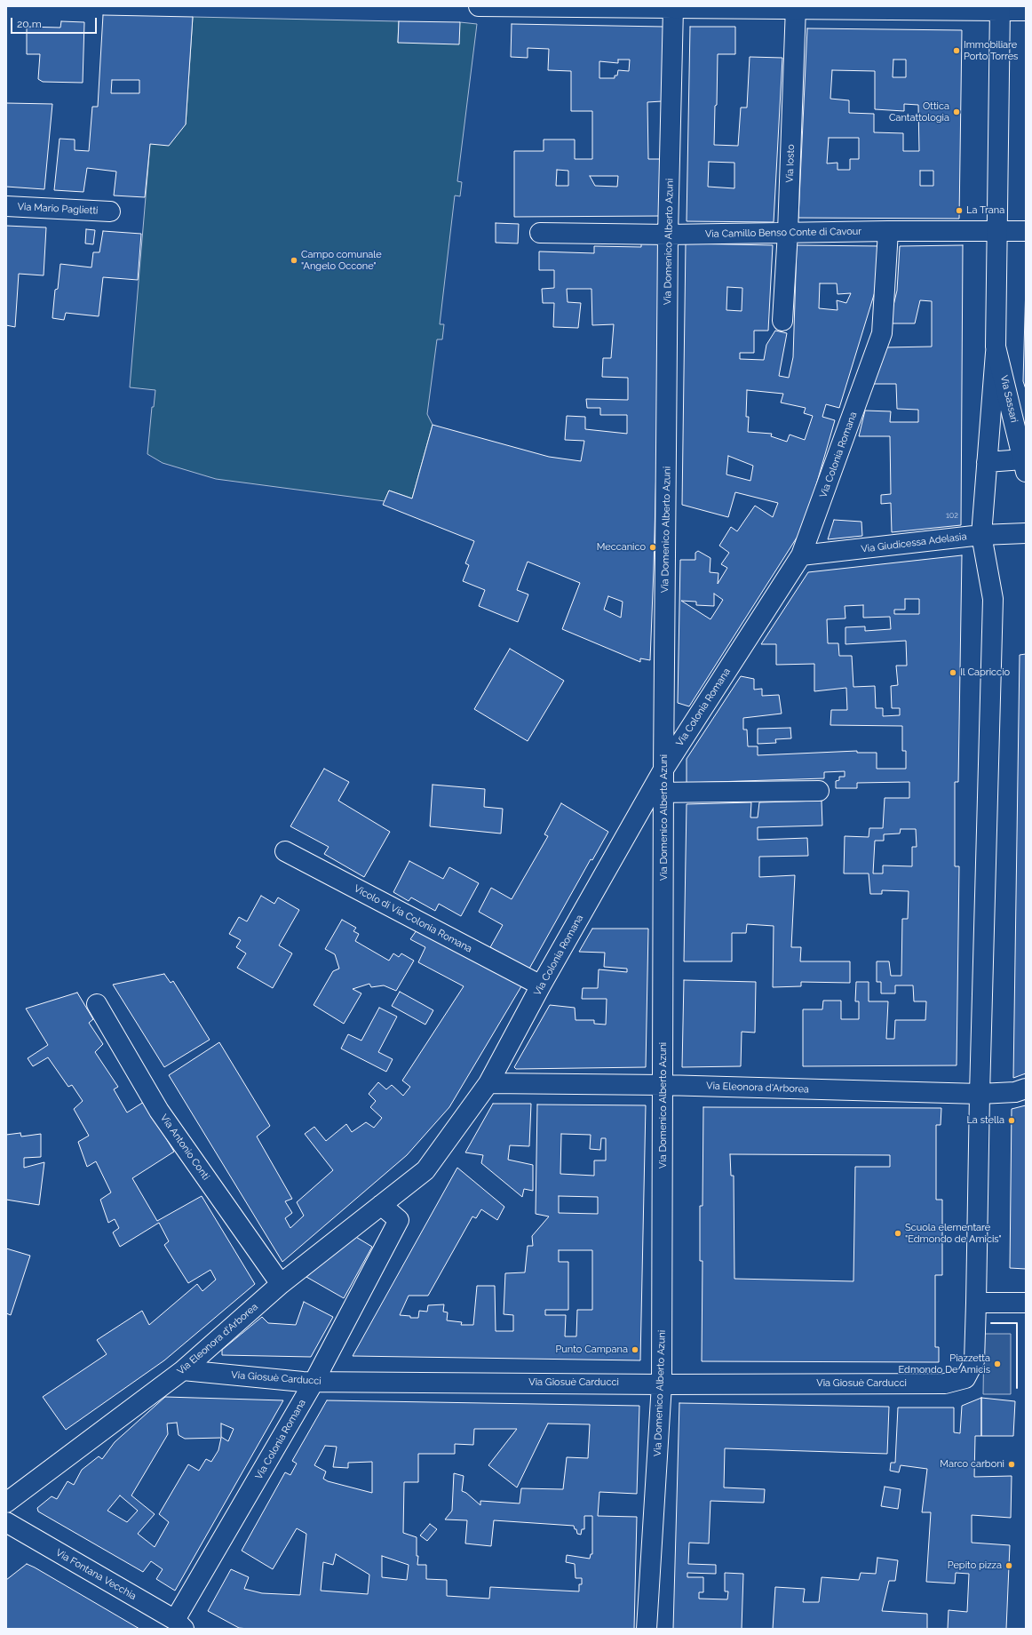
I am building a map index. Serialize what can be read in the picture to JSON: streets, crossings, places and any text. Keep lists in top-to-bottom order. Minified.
{"streets":{"street":["Via Iosto","Via Mario Paglietti","Via Camillo Benso Conte di Cavour","Via Domenico Alberto Azuni","Via Sassari","Via Colonia Romana","Via Giudicessa Adelasia","Vicolo di Via Colonia Romana","Via Eleonora d'Arborea","Via Antonio Conti","Via Giosuè Carducci","Via Fontana Vecchia"]},"crossings":[["Via Iosto","Via Camillo Benso Conte di Cavour"],["Via Camillo Benso Conte di Cavour","Via Domenico Alberto Azuni"],["Via Camillo Benso Conte di Cavour","Via Colonia Romana"],["Via Domenico Alberto Azuni","Via Colonia Romana"],["Via Domenico Alberto Azuni","Via Eleonora d'Arborea"],["Via Domenico Alberto Azuni","Via Giosuè Carducci"],["Via Colonia Romana","Via Giudicessa Adelasia"],["Via Colonia Romana","Vicolo di Via Colonia Romana"],["Via Colonia Romana","Via Eleonora d'Arborea"],["Via Colonia Romana","Via Giosuè Carducci"],["Via Colonia Romana","Via Fontana Vecchia"],["Via Eleonora d'Arborea","Via Antonio Conti"],["Via Eleonora d'Arborea","Via Giosuè Carducci"]],"places":["Immobiliare Porto Torres","Ottica Cantattologia","La Trana","Campo comunale \"Angelo Occone\"","Meccanico","Il Capriccio","La stella","Scuola elementare \"Edmondo de Amicis\"","Punto Campana","Piazzetta Edmondo De Amicis","Marco carboni","Pepito pizza"],"house_numbers":["102"],"scale_bar":"20 m"}
